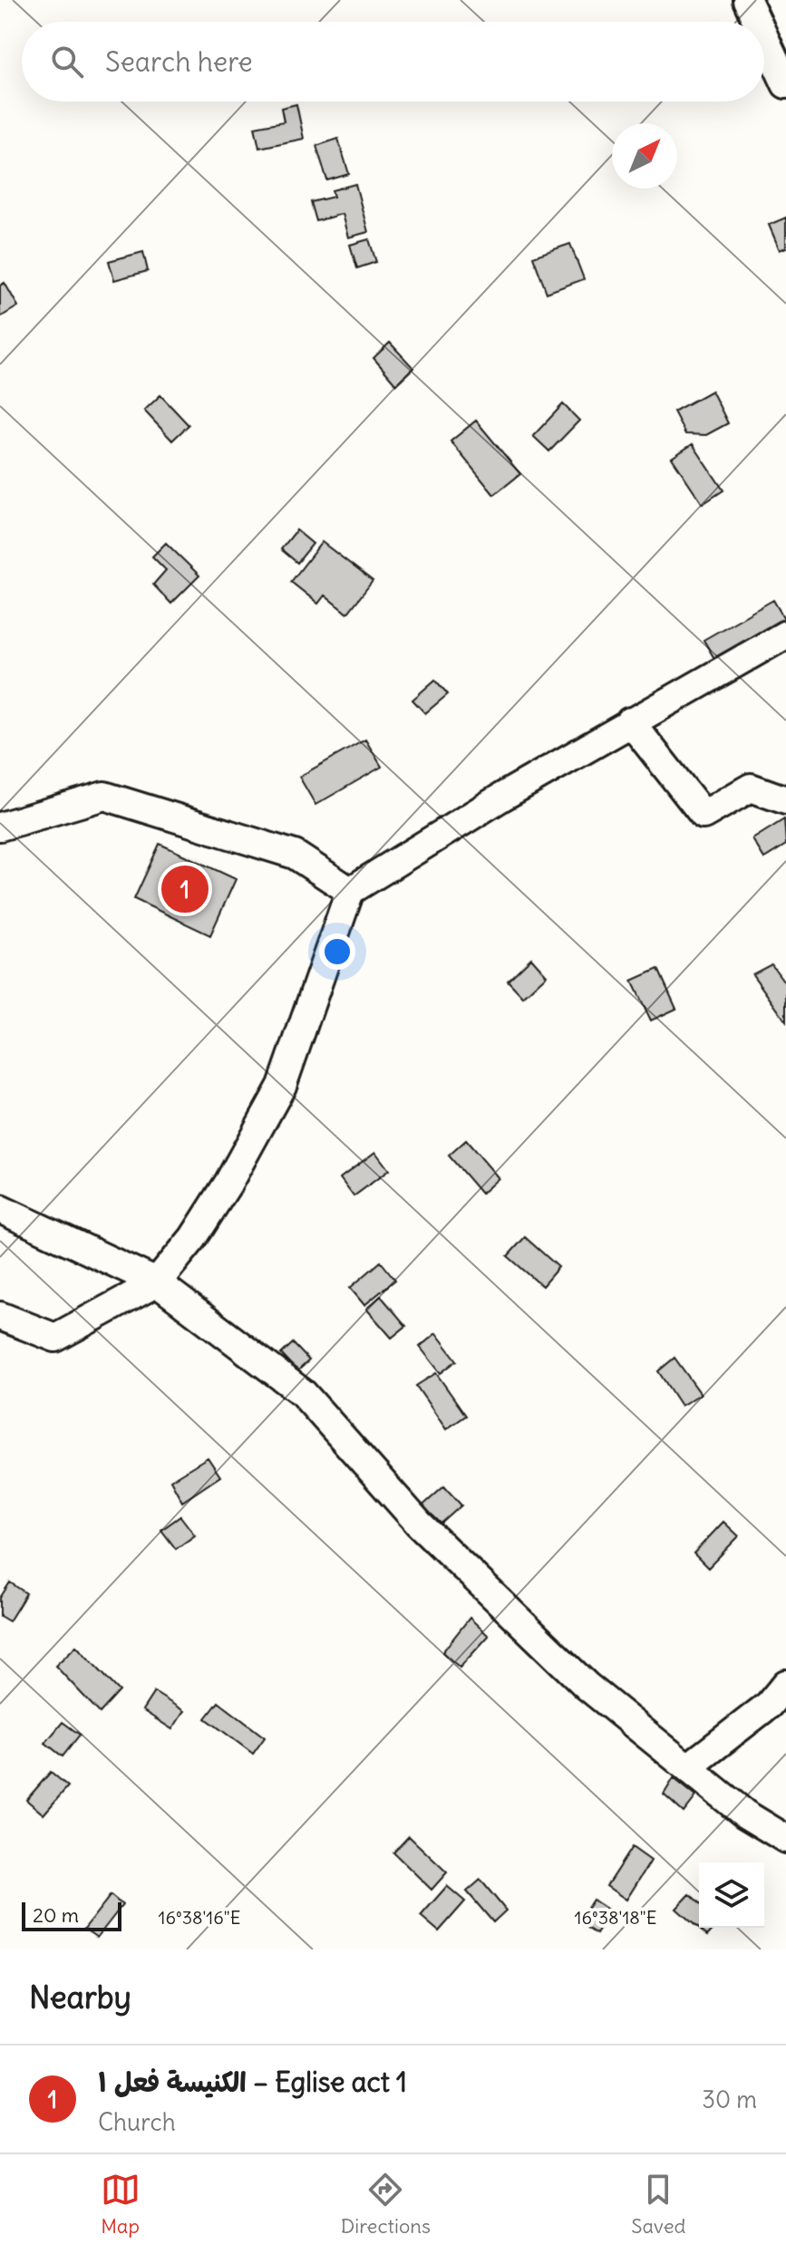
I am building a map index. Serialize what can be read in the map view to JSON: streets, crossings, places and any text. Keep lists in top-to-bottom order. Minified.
{"scale_bar":"20 m","north":"top right","page":{"search":"Search here","pins":"1","scale":"20 m","heading":"Nearby","list":[{"mark":"1","name":"الكنيسة فعل ۱ – Eglise act 1","note":"Church","value":"30 m"}],"nav":["Map","Directions","Saved"]},"coordinates":["16°38'16\"E","16°38'18\"E"]}
